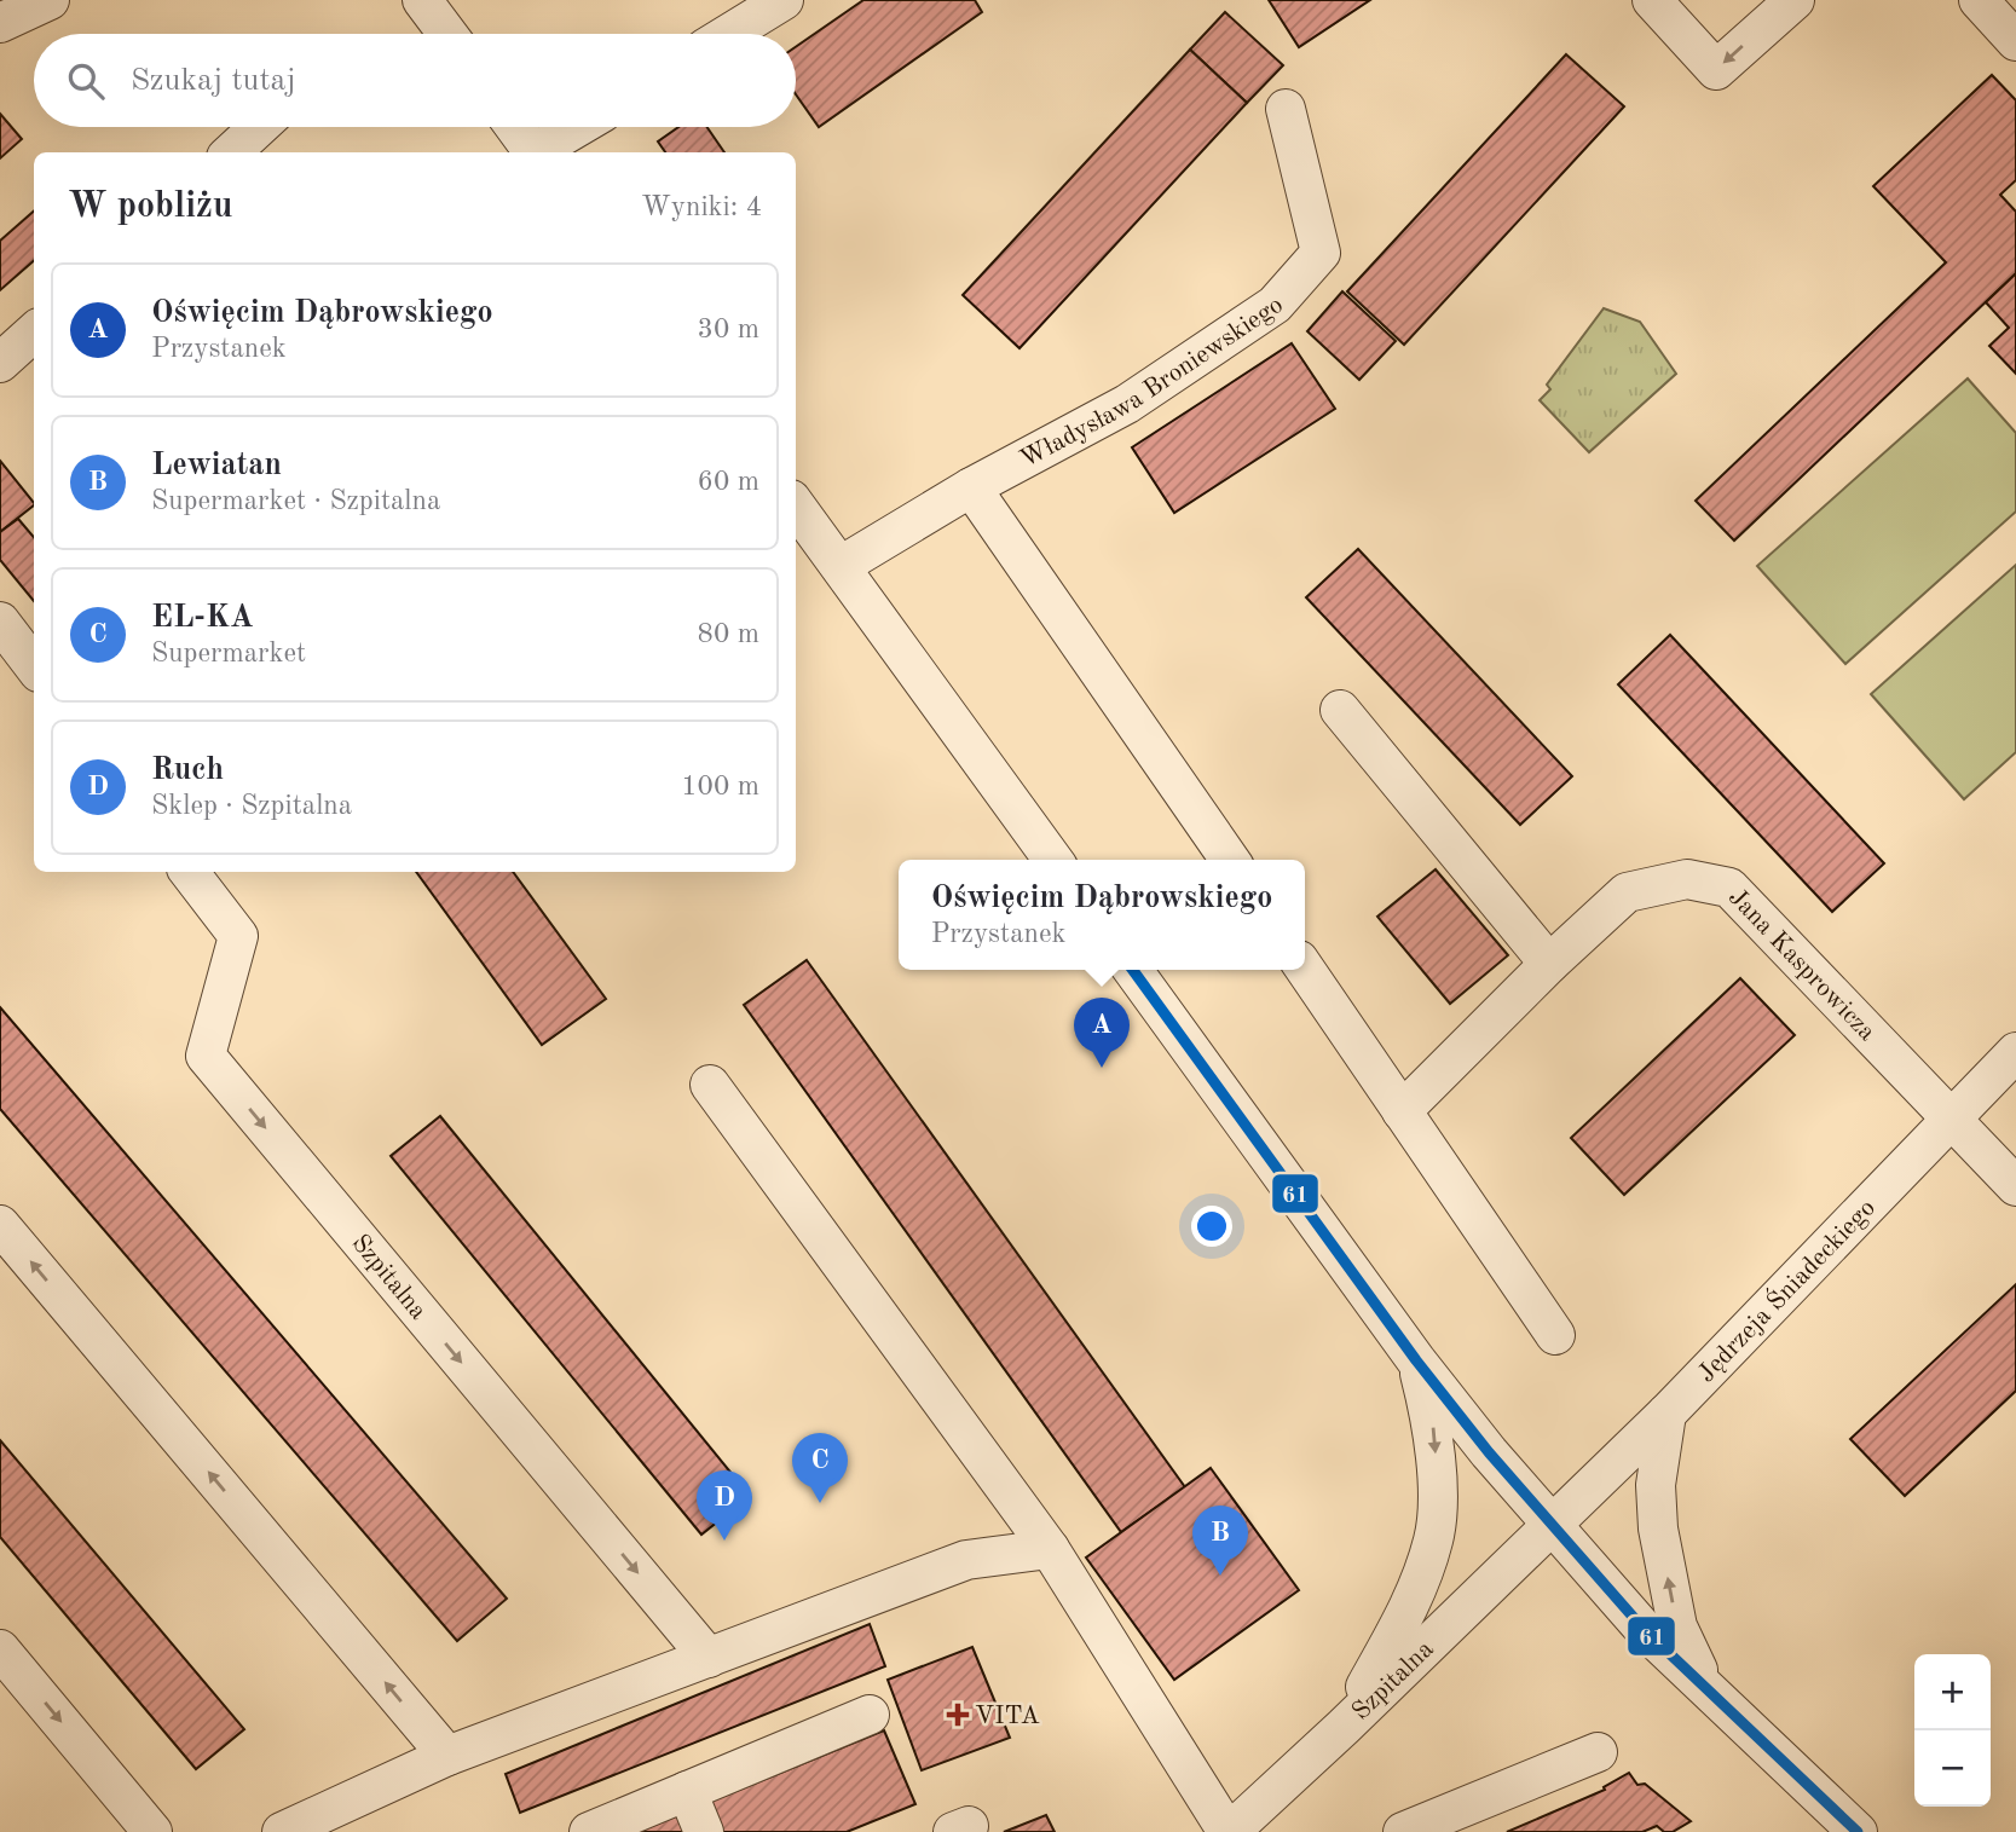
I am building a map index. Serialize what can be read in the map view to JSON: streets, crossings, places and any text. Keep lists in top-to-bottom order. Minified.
{"streets":{"street":["Władysława Broniewskiego","Jana Kasprowicza","Szpitalna","Jędrzeja Śniadeckiego"]},"crossings":[["Jana Kasprowicza","Jędrzeja Śniadeckiego"],["Szpitalna","Jędrzeja Śniadeckiego"]],"places":{"health":["VITA"]},"lines":["transit line 61"],"page":{"search":"Szukaj tutaj","heading":["W pobliżu","Wyniki: 4"],"list":[{"mark":"A","name":"Oświęcim Dąbrowskiego","note":"Przystanek","value":"30 m"},{"mark":"B","name":"Lewiatan","note":"Supermarket · Szpitalna","value":"60 m"},{"mark":"C","name":"EL-KA","note":"Supermarket","value":"80 m"},{"mark":"D","name":"Ruch","note":"Sklep · Szpitalna","value":"100 m"}],"popup":["Oświęcim Dąbrowskiego","Przystanek"],"pins":["A","C","D","B"],"map_buttons":["+","−"]}}
